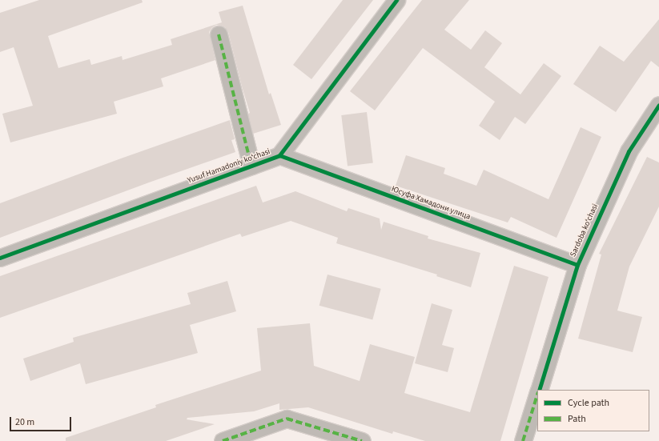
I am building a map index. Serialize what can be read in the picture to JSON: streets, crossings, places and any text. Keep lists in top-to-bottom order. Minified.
{"streets":{"street":["Yusuf Hamadoniy koʻchasi","Юсуфа Хамадони улица","Sardoba koʻchasi"]},"crossings":[["Yusuf Hamadoniy koʻchasi","Юсуфа Хамадони улица"],["Юсуфа Хамадони улица","Sardoba koʻchasi"]],"legend":["Cycle path","Path"],"scale_bar":"20 m"}
